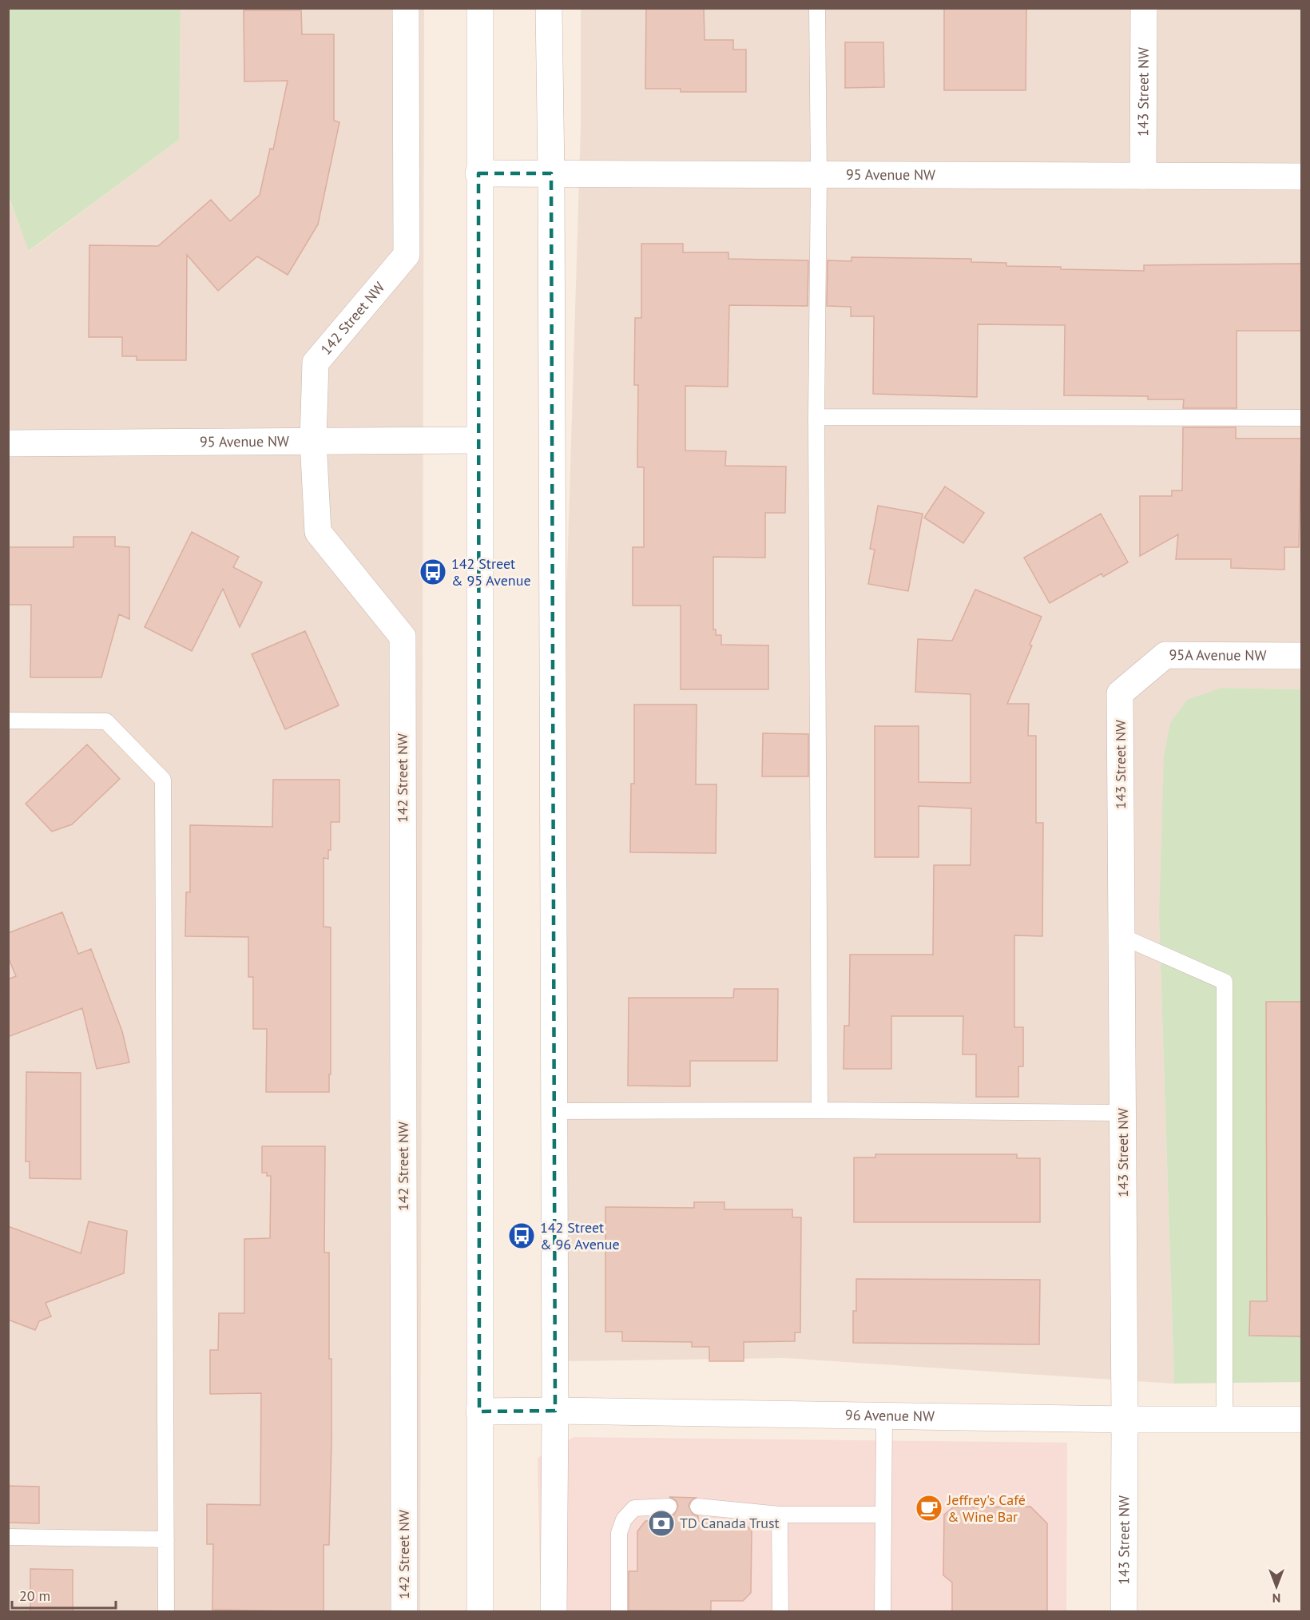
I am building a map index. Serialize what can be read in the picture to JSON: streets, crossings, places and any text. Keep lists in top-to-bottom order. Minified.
{"streets":{"street":["143 Street NW","95 Avenue NW","142 Street NW","95A Avenue NW","96 Avenue NW"]},"crossings":[["143 Street NW","95 Avenue NW"],["143 Street NW","95A Avenue NW"],["143 Street NW","96 Avenue NW"],["95 Avenue NW","142 Street NW"]],"places":{"bus stop":["142 Street & 95 Avenue","142 Street & 96 Avenue"],"cafe":["Jeffrey's Café & Wine Bar"],"bank":["TD Canada Trust"]},"scale_bar":"20 m","north":"bottom"}
